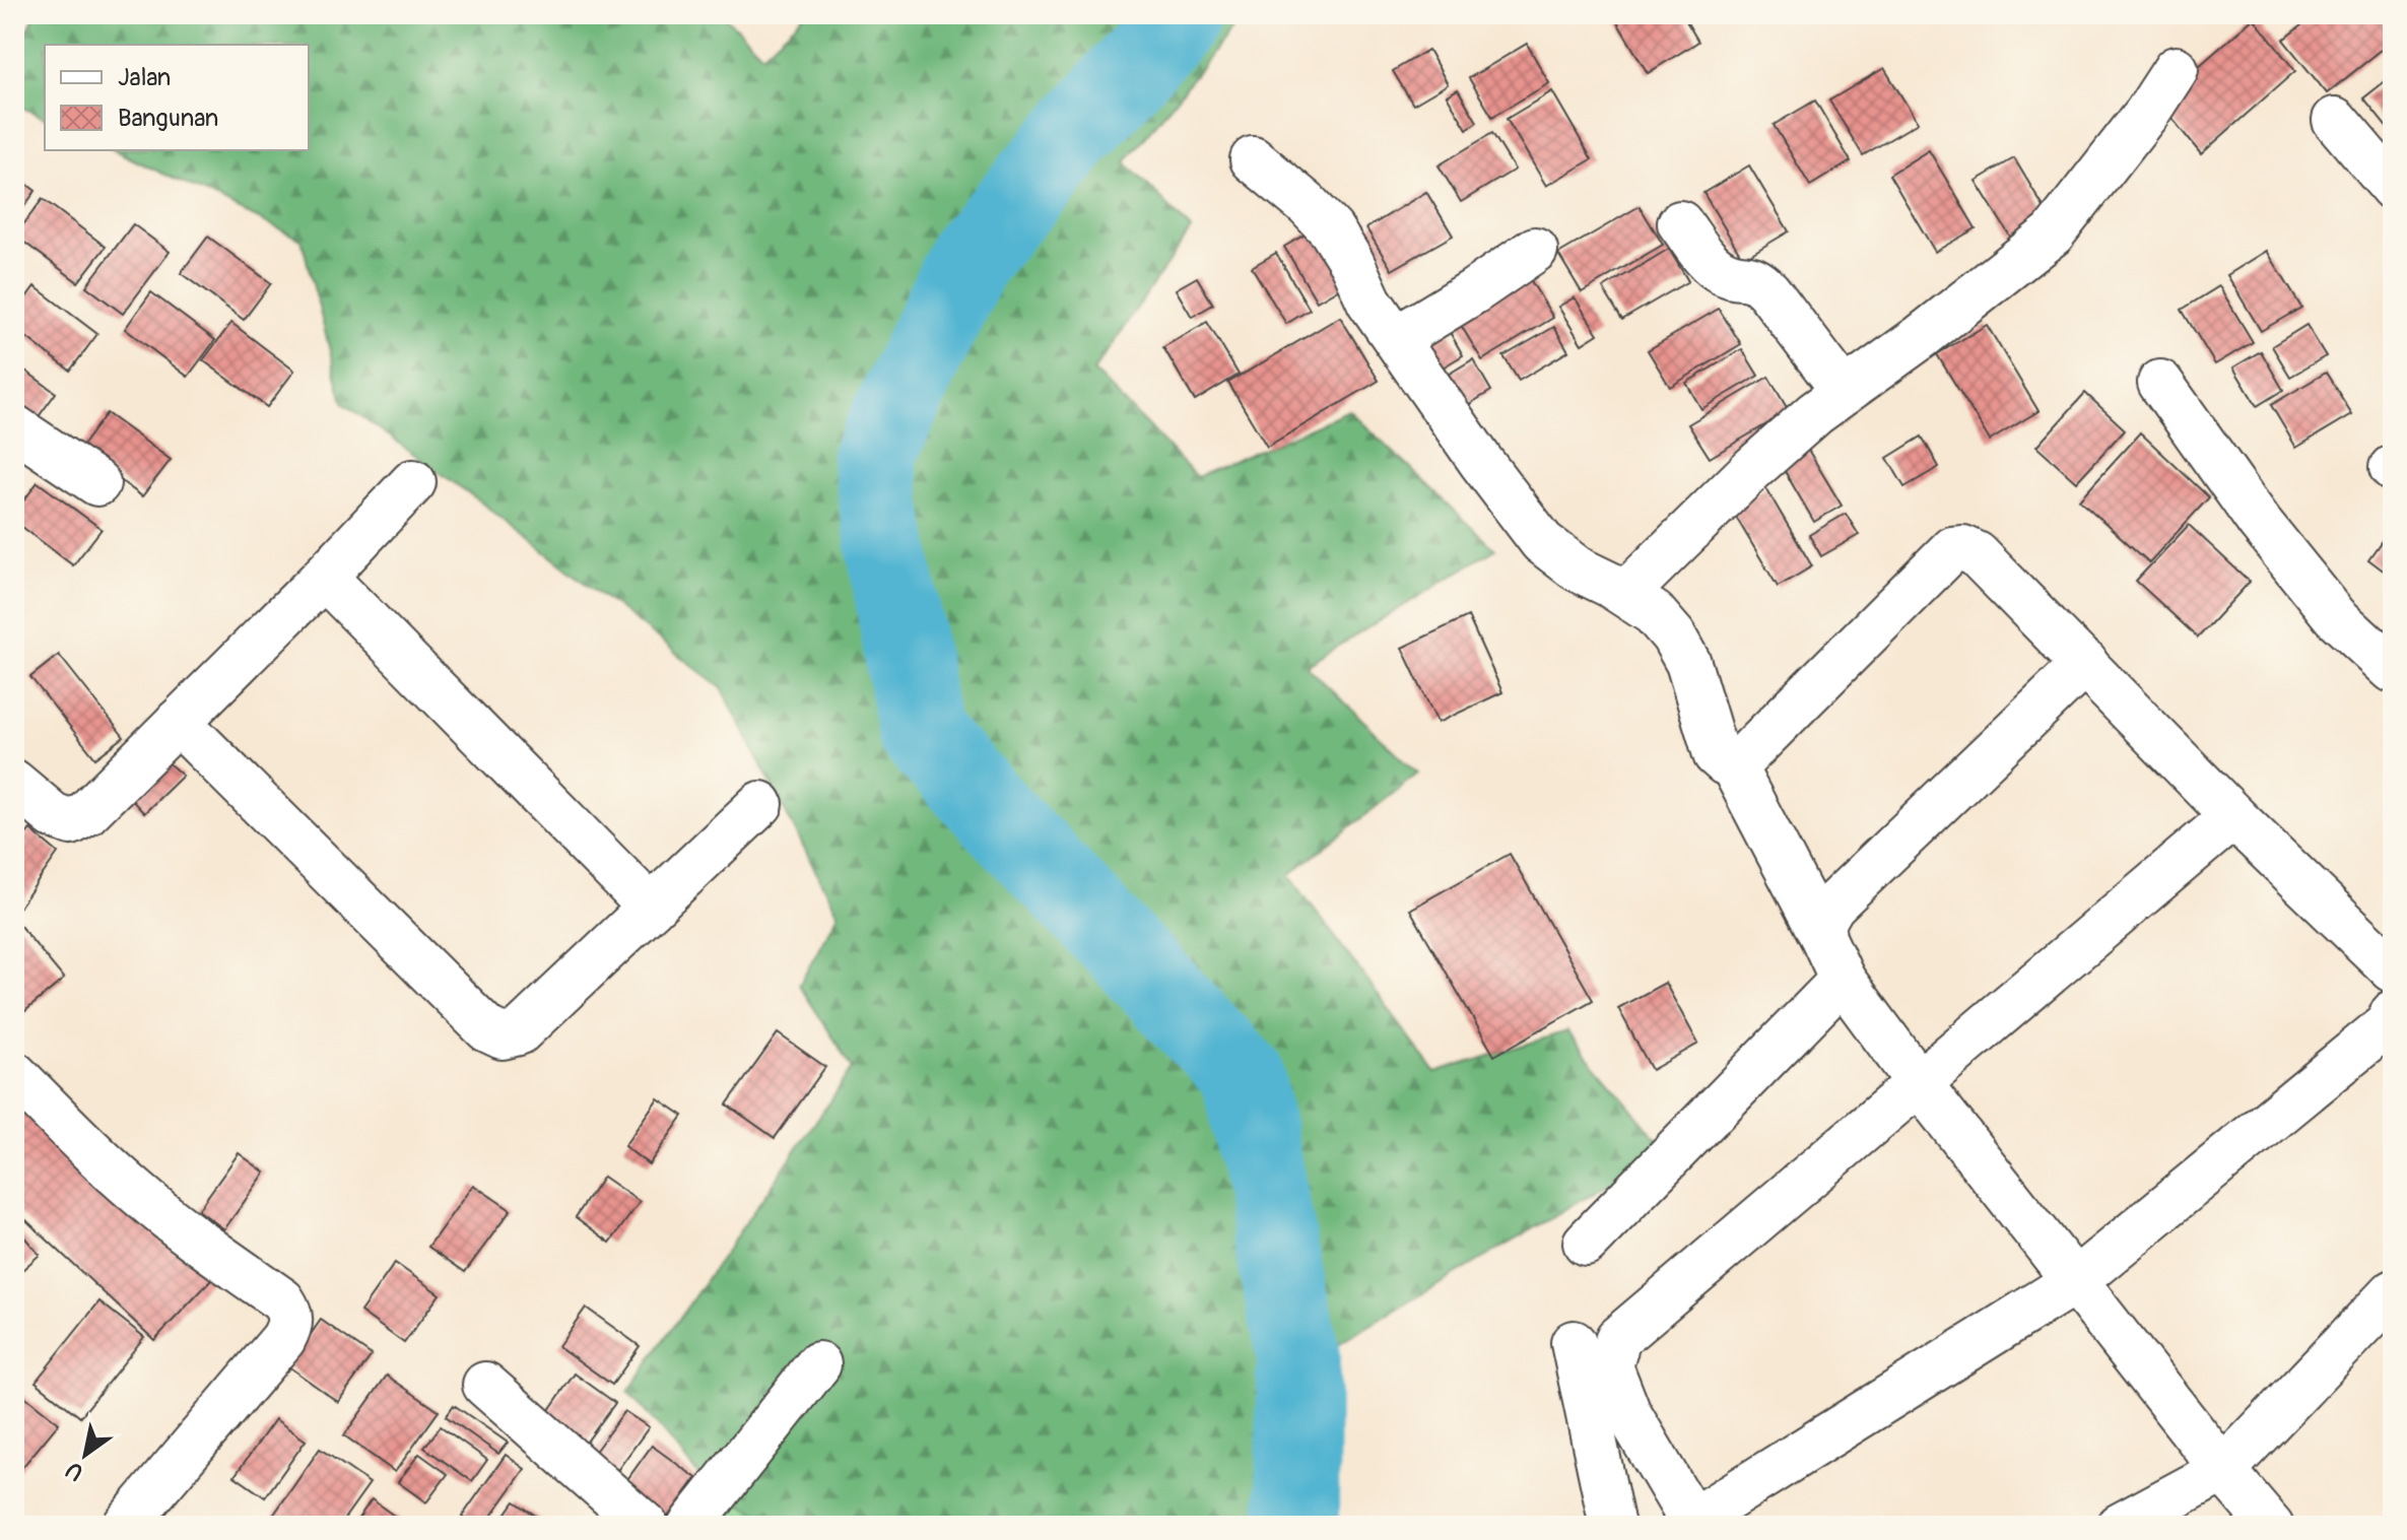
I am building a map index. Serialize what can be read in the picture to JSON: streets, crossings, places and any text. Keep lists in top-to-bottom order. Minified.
{"legend":["Jalan","Bangunan"],"north":"bottom left"}
